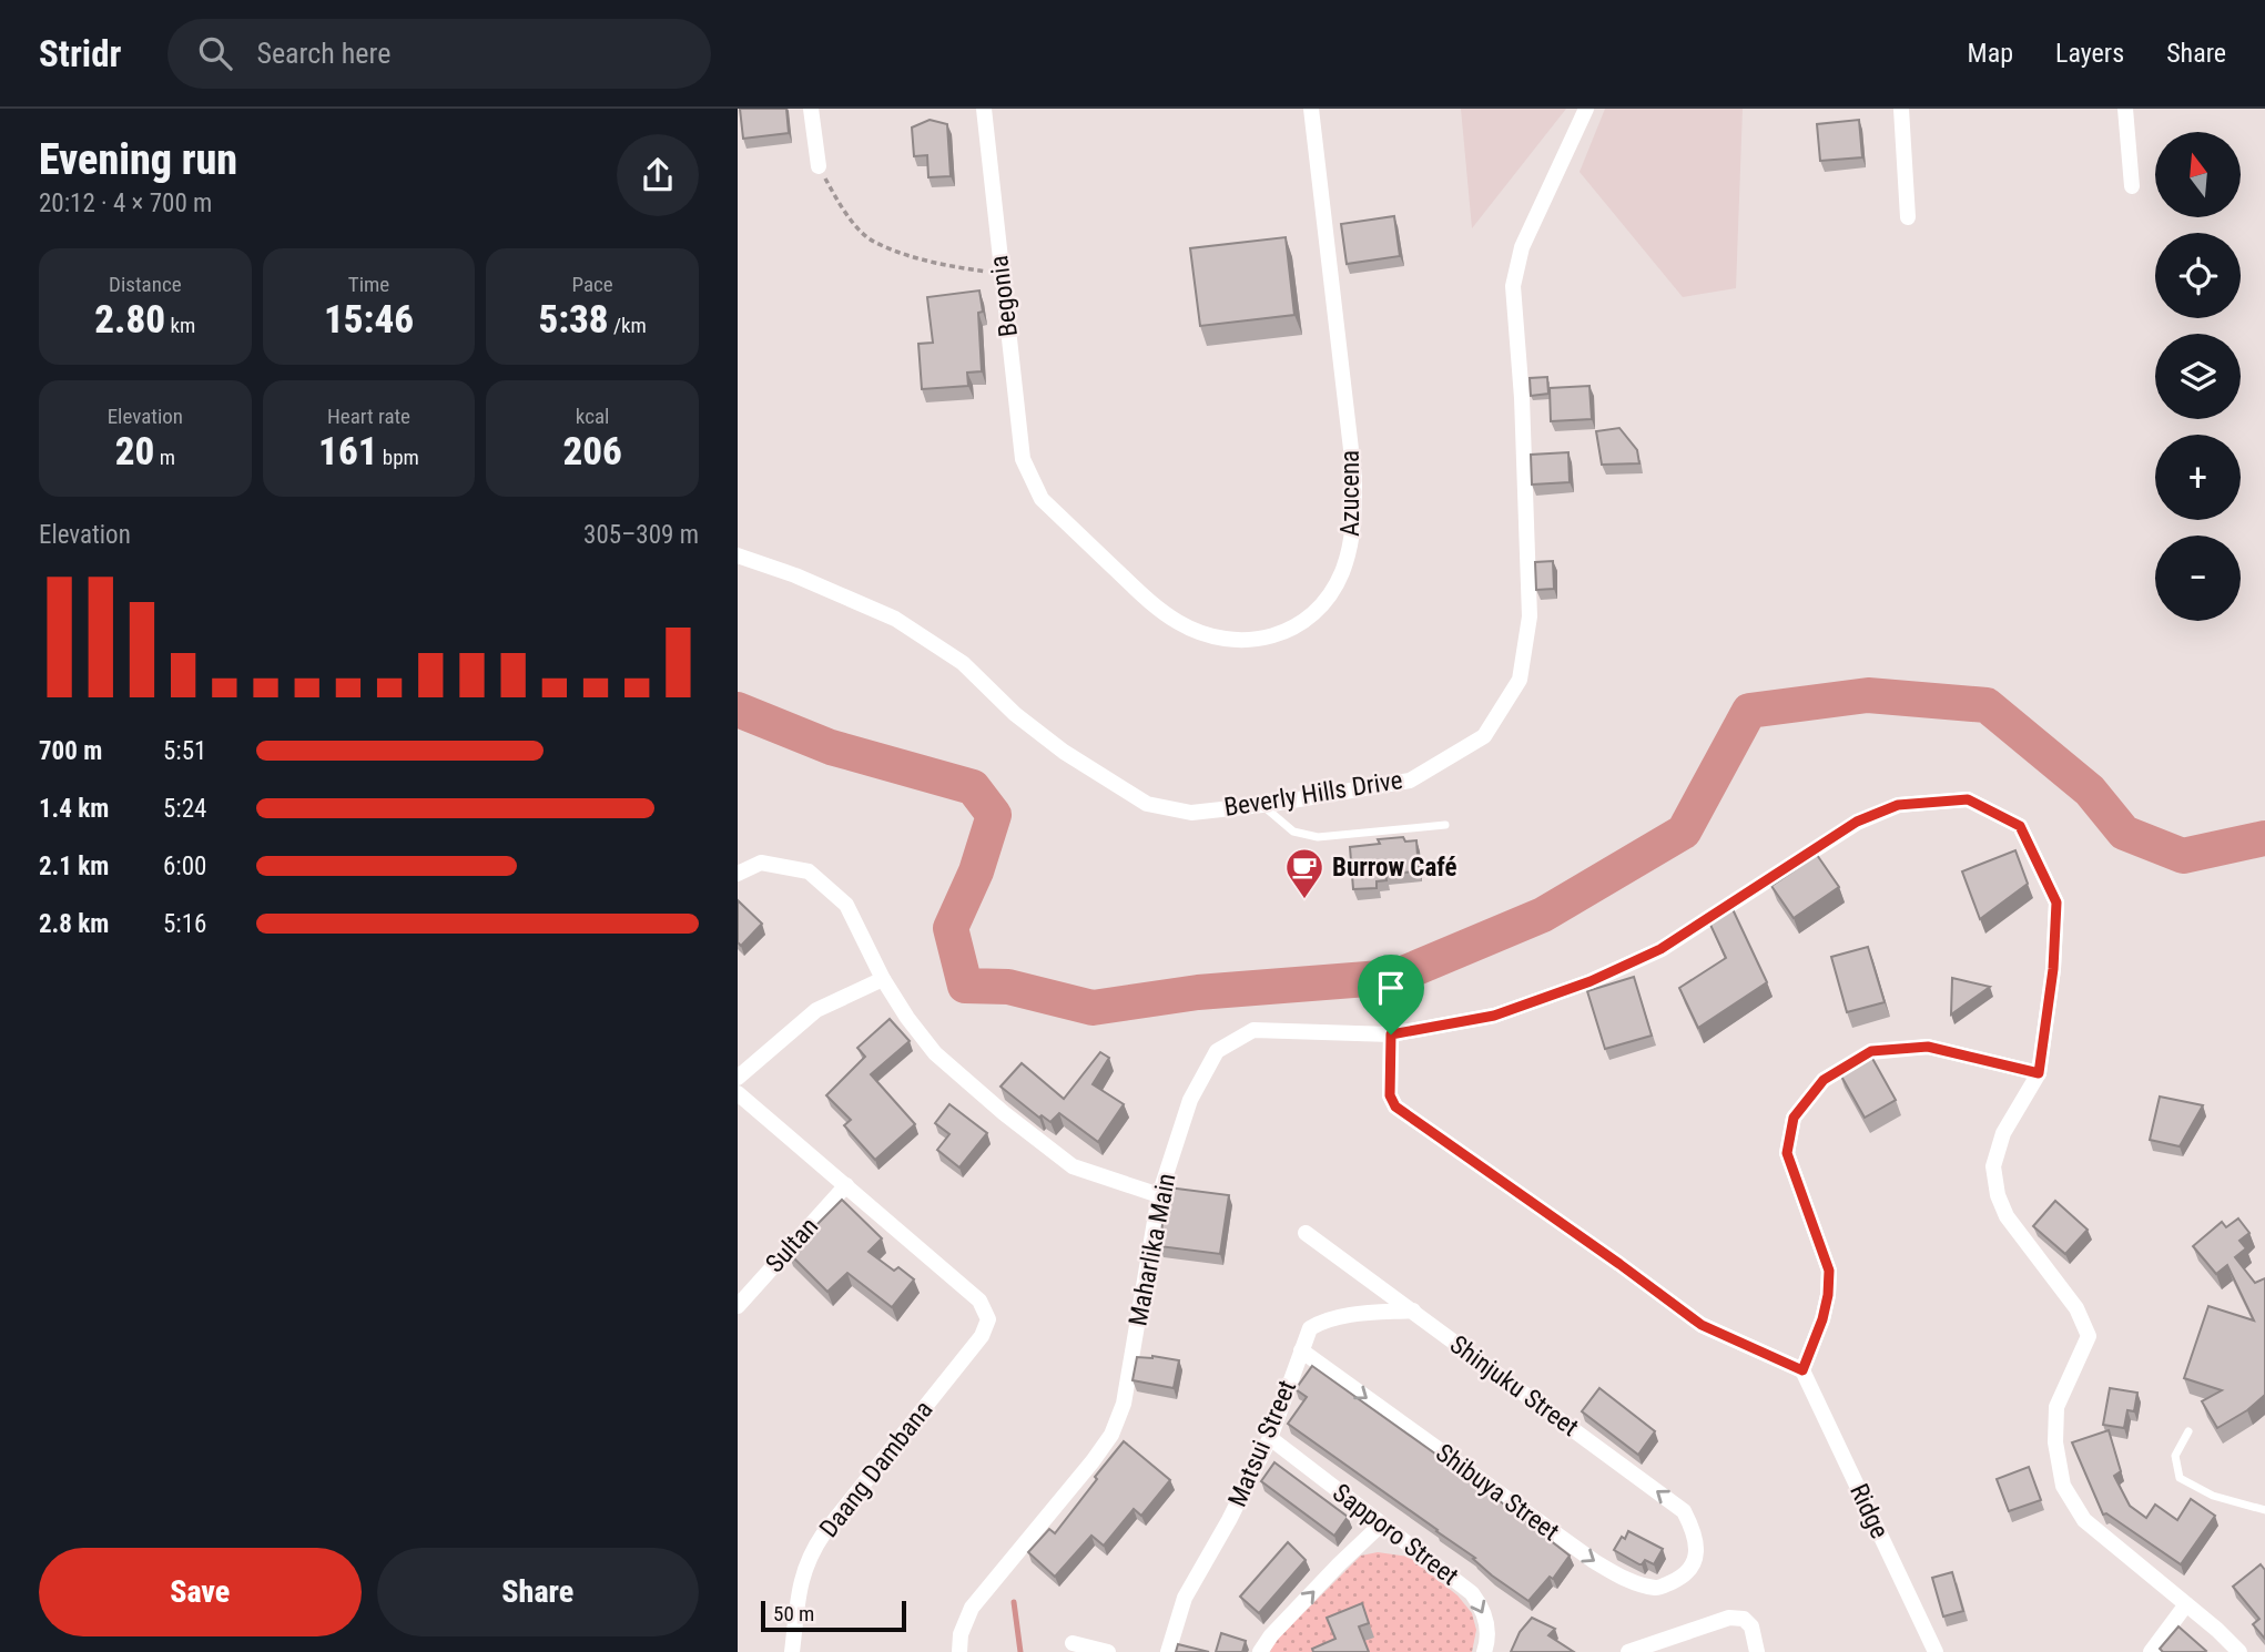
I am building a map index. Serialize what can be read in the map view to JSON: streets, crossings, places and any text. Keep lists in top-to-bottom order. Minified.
{"streets":{"street":["Begonia","Azucena","Beverly Hills Drive","Sultan","Maharlika Main","Shinjuku Street","Matsui Street","Daang Dambana","Shibuya Street","Ridge","Sapporo Street"]},"crossings":[["Begonia","Azucena"],["Sultan","Daang Dambana"],["Shinjuku Street","Matsui Street"],["Shinjuku Street","Shibuya Street"],["Matsui Street","Shibuya Street"],["Matsui Street","Sapporo Street"]],"one_way":["Shinjuku Street","Shibuya Street","Sapporo Street"],"places":{"cafe":["Burrow Café"]},"scale_bar":"50 m","north":"top","page":{"header":"Stridr","search":"Search here","nav":["Map","Layers","Share"],"heading":["Evening run","20:12 · 4 × 700 m"],"map_buttons":["+","−"],"stats":[["Distance","2.80 km"],["Time","15:46"],["Pace","5:38 /km"],["Elevation","20 m"],["Heart rate","161 bpm"],["kcal","206"]],"chart":["Elevation","305–309 m"],"list":[{"name":"700 m","note":"5:51"},{"name":"1.4 km","note":"5:24"},{"name":"2.1 km","note":"6:00"},{"name":"2.8 km","note":"5:16"}],"buttons":["Save","Share"],"scale":"50 m"}}
